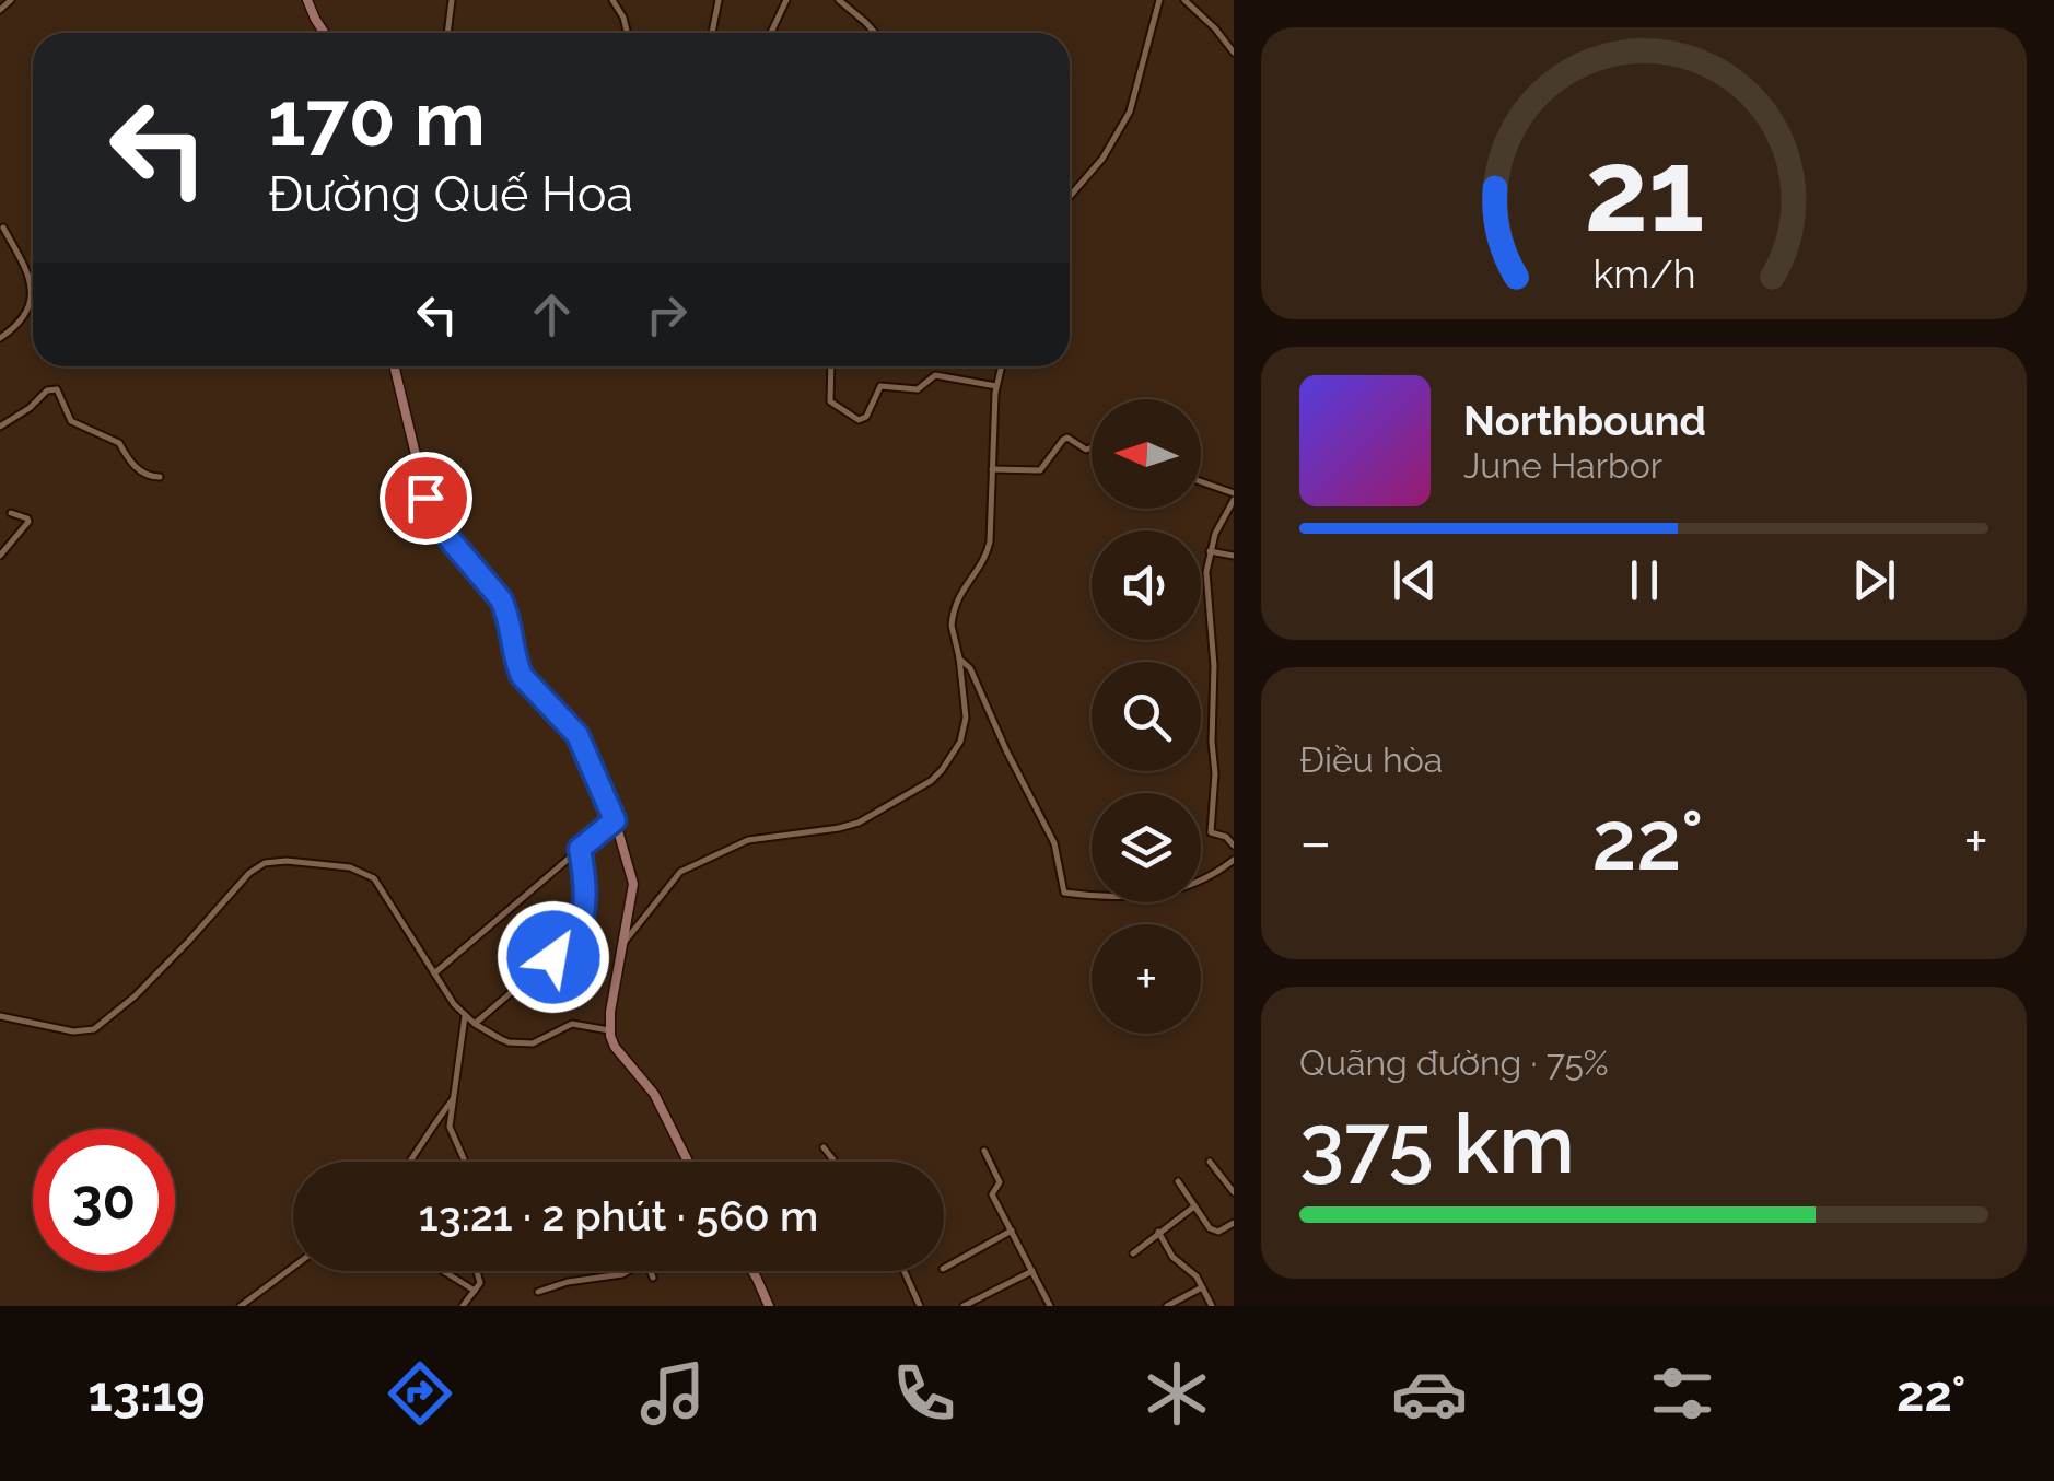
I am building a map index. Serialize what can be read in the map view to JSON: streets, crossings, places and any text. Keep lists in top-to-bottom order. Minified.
{"north":"left","page":{"turn":["170 m","Đường Quế Hoa"],"song":["Northbound","June Harbor"],"map_buttons":"+","tile":["Điều hòa",["Quãng đường · 75%","375 km"]],"heat":["−","22°","+"],"limit":"30","trip":"13:21 · 2 phút · 560 m","tabs":["13:19","22°"],"gauge":["21","km/h"]}}
